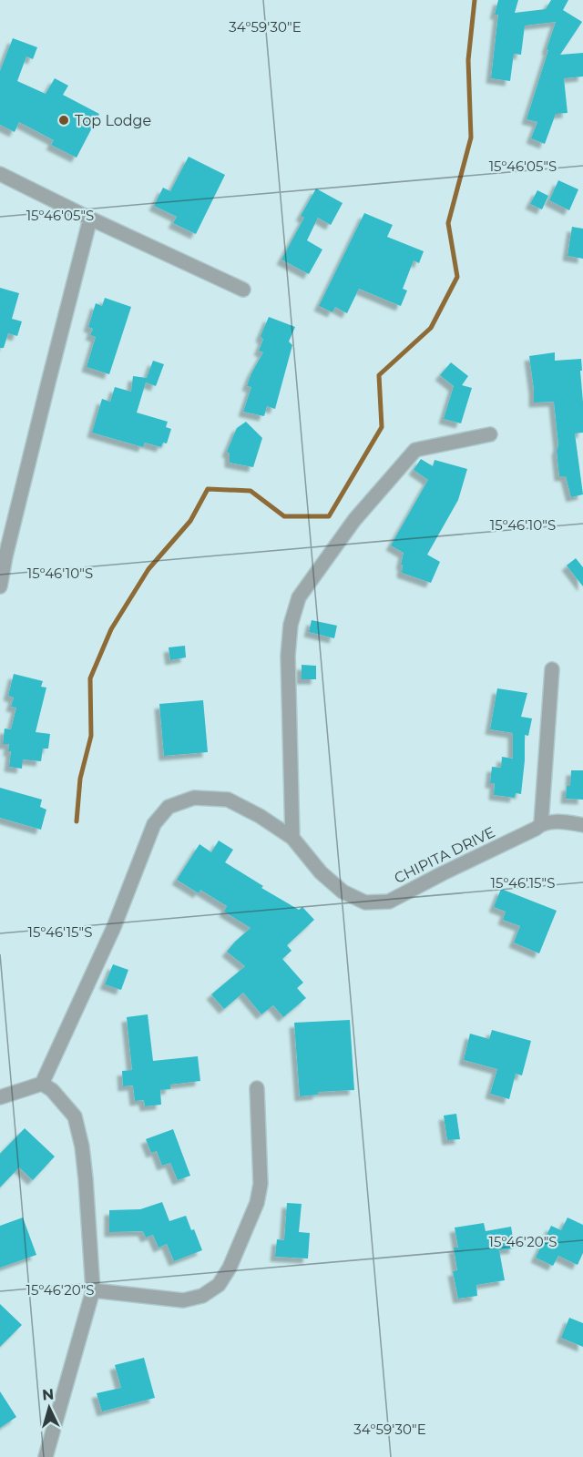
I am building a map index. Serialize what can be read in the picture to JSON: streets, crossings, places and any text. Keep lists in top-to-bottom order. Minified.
{"streets":{"street":["CHIPITA DRIVE"]},"places":["Top Lodge"],"north":"top","coordinates":["34°59'30\"E","15°46'05\"S","15°46'10\"S","15°46'15\"S","15°46'20\"S"]}
